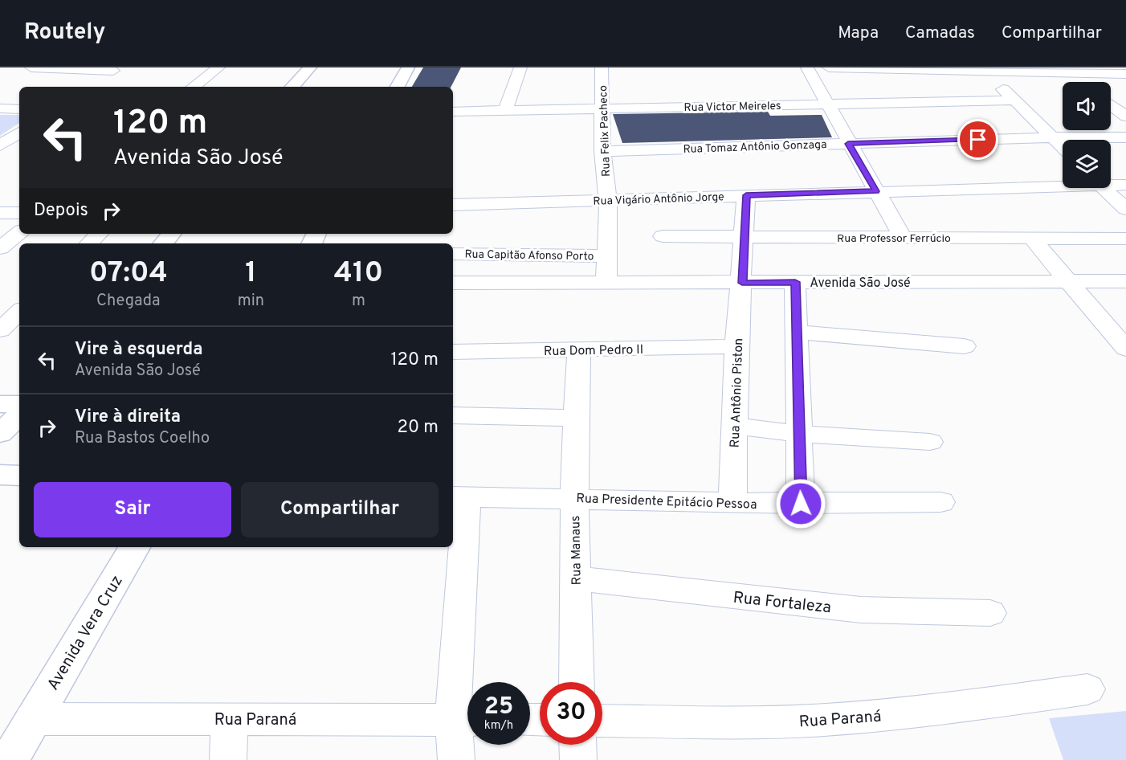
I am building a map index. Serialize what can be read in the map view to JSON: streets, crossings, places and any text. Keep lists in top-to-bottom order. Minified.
{"streets":{"main road":["Avenida Vera Cruz"],"street":["Rua Victor Meireles","Rua Felix Pacheco","Rua Tomaz Antônio Gonzaga","Rua Vigário Antônio Jorge","Rua Professor Ferrúcio","Rua Capitão Afonso Porto","Avenida São José","Rua Dom Pedro II","Rua Antônio Piston","Rua Presidente Epitácio Pessoa","Rua Manaus","Rua Fortaleza","Rua Paraná"]},"crossings":[["Rua Victor Meireles","Rua Felix Pacheco"],["Rua Felix Pacheco","Rua Tomaz Antônio Gonzaga"],["Rua Felix Pacheco","Rua Vigário Antônio Jorge"],["Rua Felix Pacheco","Rua Capitão Afonso Porto"],["Rua Felix Pacheco","Avenida São José"],["Rua Vigário Antônio Jorge","Rua Antônio Piston"],["Rua Professor Ferrúcio","Rua Antônio Piston"],["Avenida São José","Rua Antônio Piston"],["Rua Dom Pedro II","Rua Antônio Piston"],["Rua Dom Pedro II","Rua Manaus"],["Rua Antônio Piston","Rua Presidente Epitácio Pessoa"],["Rua Presidente Epitácio Pessoa","Rua Manaus"],["Rua Manaus","Rua Fortaleza"],["Avenida Vera Cruz","Rua Paraná"]],"page":{"header":"Routely","nav":["Mapa","Camadas","Compartilhar"],"turn":["120 m","Avenida São José"],"then":"Depois","eta":["07:04","Chegada","1","min","410","m"],"list":[{"name":"Vire à esquerda","note":"Avenida São José","value":"120 m"},{"name":"Vire à direita","note":"Rua Bastos Coelho","value":"20 m"}],"buttons":["Sair","Compartilhar"],"speed":"25 km/h","limit":"30"}}
